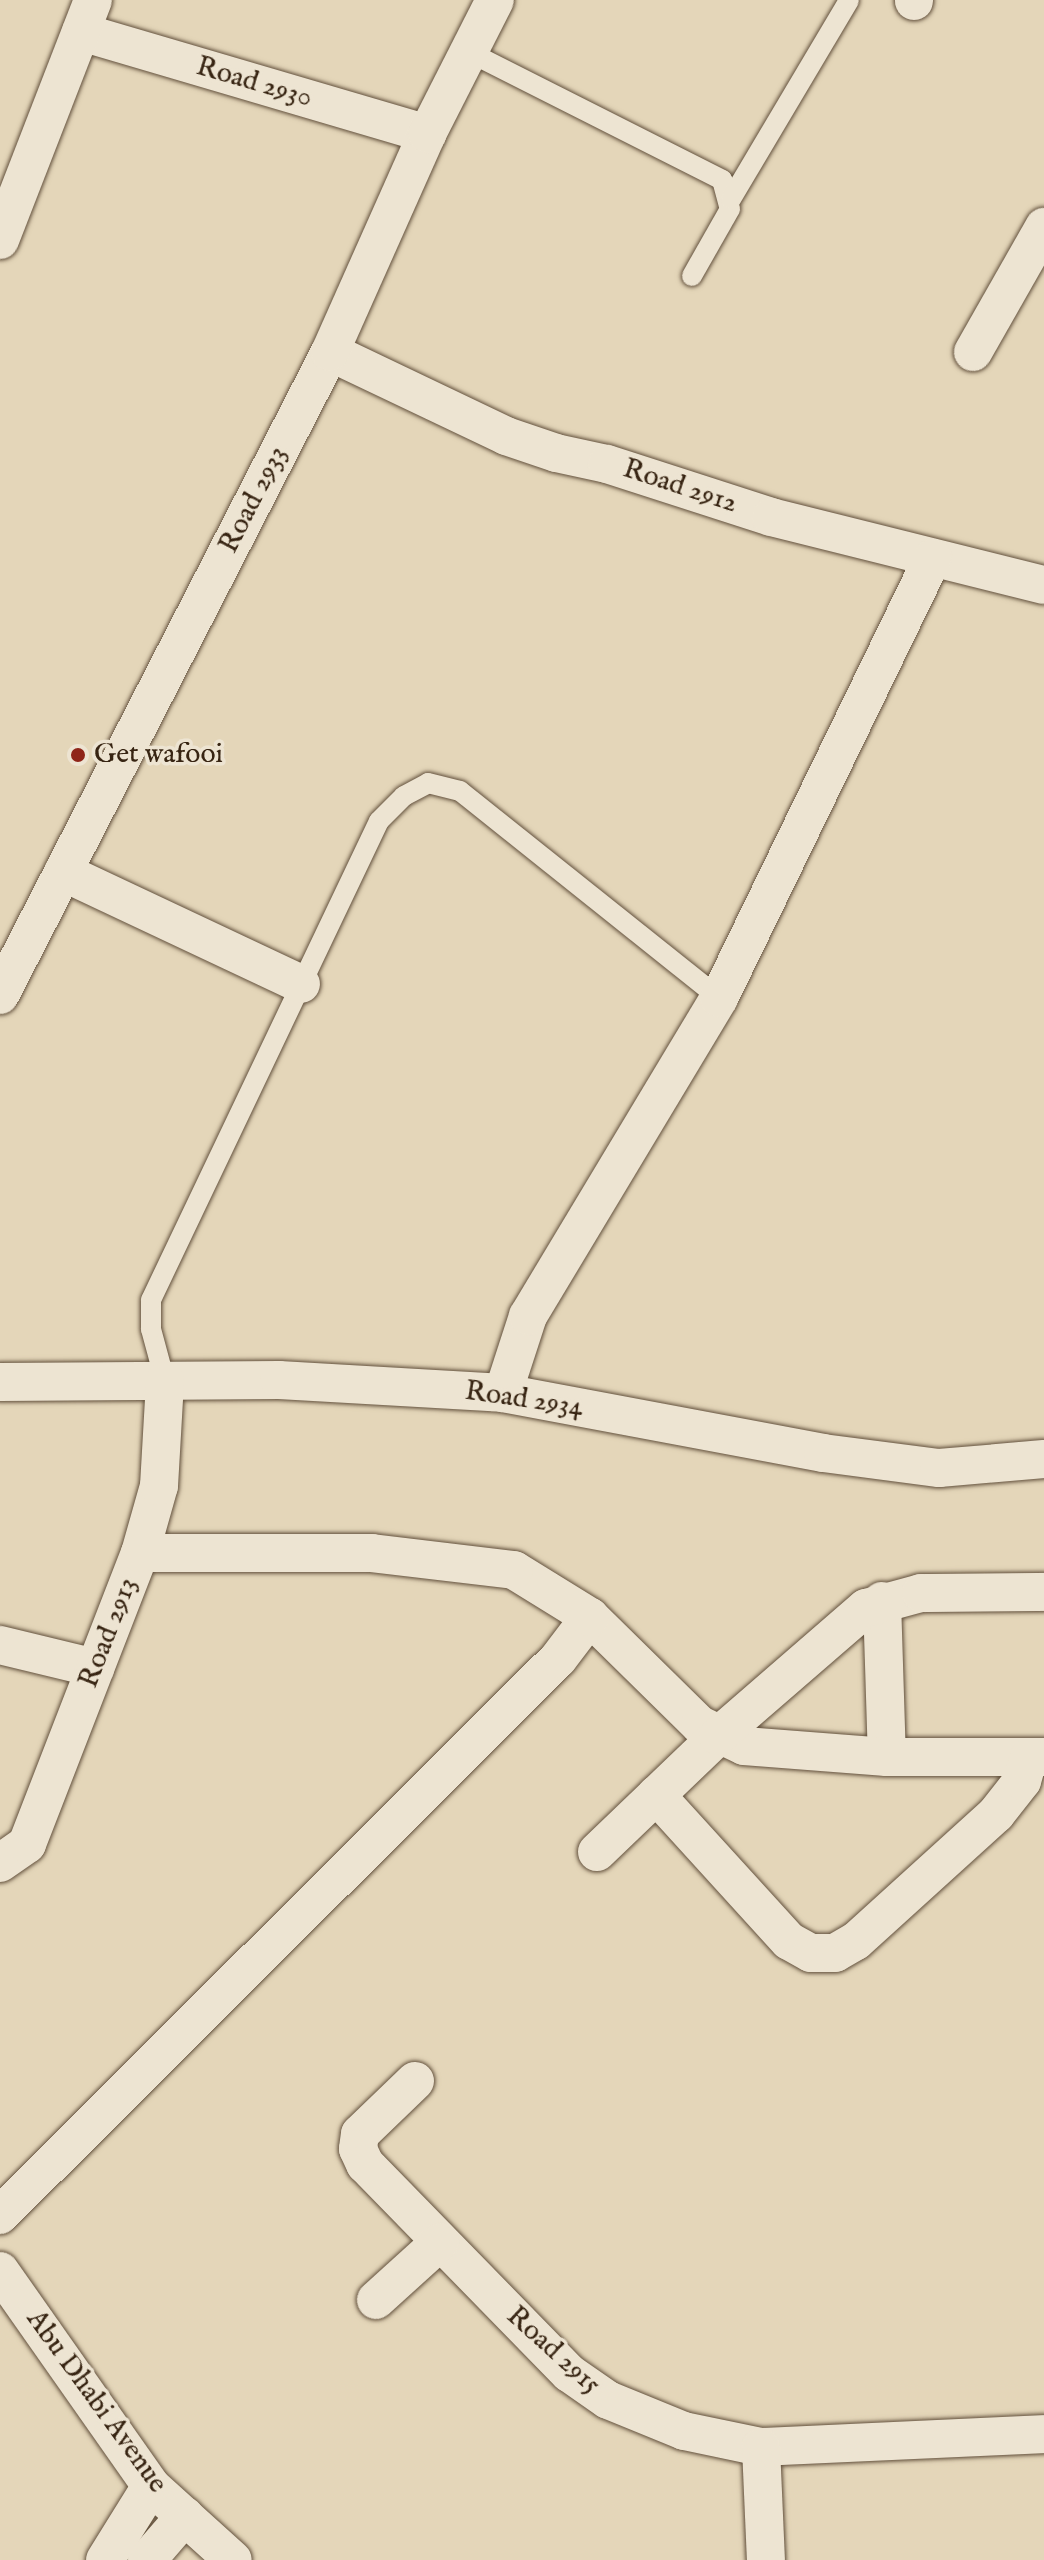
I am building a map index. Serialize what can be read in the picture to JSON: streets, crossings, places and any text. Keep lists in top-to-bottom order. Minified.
{"streets":{"street":["Road 2930","Road 2912","Road 2933","Road 2934","Road 2913","Road 2915","Abu Dhabi Avenue"]},"crossings":[["Road 2930","Road 2933"],["Road 2912","Road 2933"],["Road 2934","Road 2913"]],"places":["Get wafooi"]}
